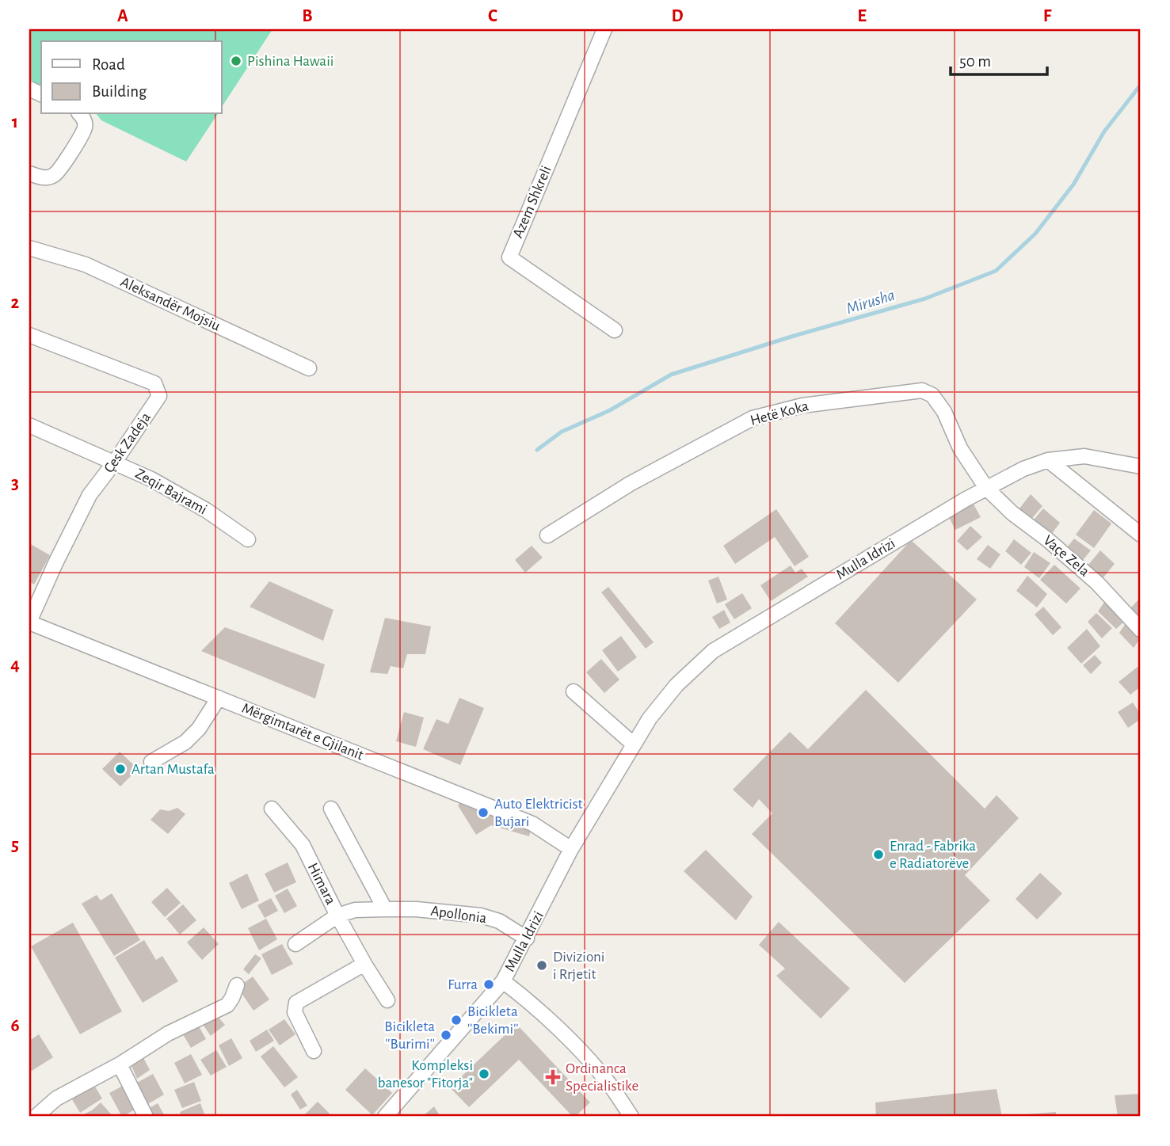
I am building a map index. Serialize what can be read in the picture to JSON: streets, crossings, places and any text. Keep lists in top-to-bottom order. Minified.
{"streets":{"street":["Azem Shkreli","Aleksandër Mojsiu","Hetë Koka","Çesk Zadeja","Zeqir Bajrami","Vaçe Zela","Mulla Idrizi","Mërgimtarët e Gjilanit","Himara","Apollonia"]},"crossings":[["Hetë Koka","Vaçe Zela"],["Hetë Koka","Mulla Idrizi"],["Çesk Zadeja","Zeqir Bajrami"],["Çesk Zadeja","Mërgimtarët e Gjilanit"],["Vaçe Zela","Mulla Idrizi"],["Mulla Idrizi","Mërgimtarët e Gjilanit"],["Mulla Idrizi","Apollonia"],["Himara","Apollonia"]],"water":["Mirusha"],"places":{"other":["Pishina Hawaii","Artan Mustafa","Auto Elektricist Bujari","Enrad - Fabrika e Radiatorëve","Divizioni i Rrjetit","Furra","Bicikleta ''Bekimi''","Bicikleta ''Burimi''","Kompleksi banesor \"Fitorja\""],"health":["Ordinanca Specialistike"]},"legend":["Road","Building"],"scale_bar":"50 m","grid":{"columns":["A","B","C","D","E","F"],"rows":["1","2","3","4","5","6"]}}
